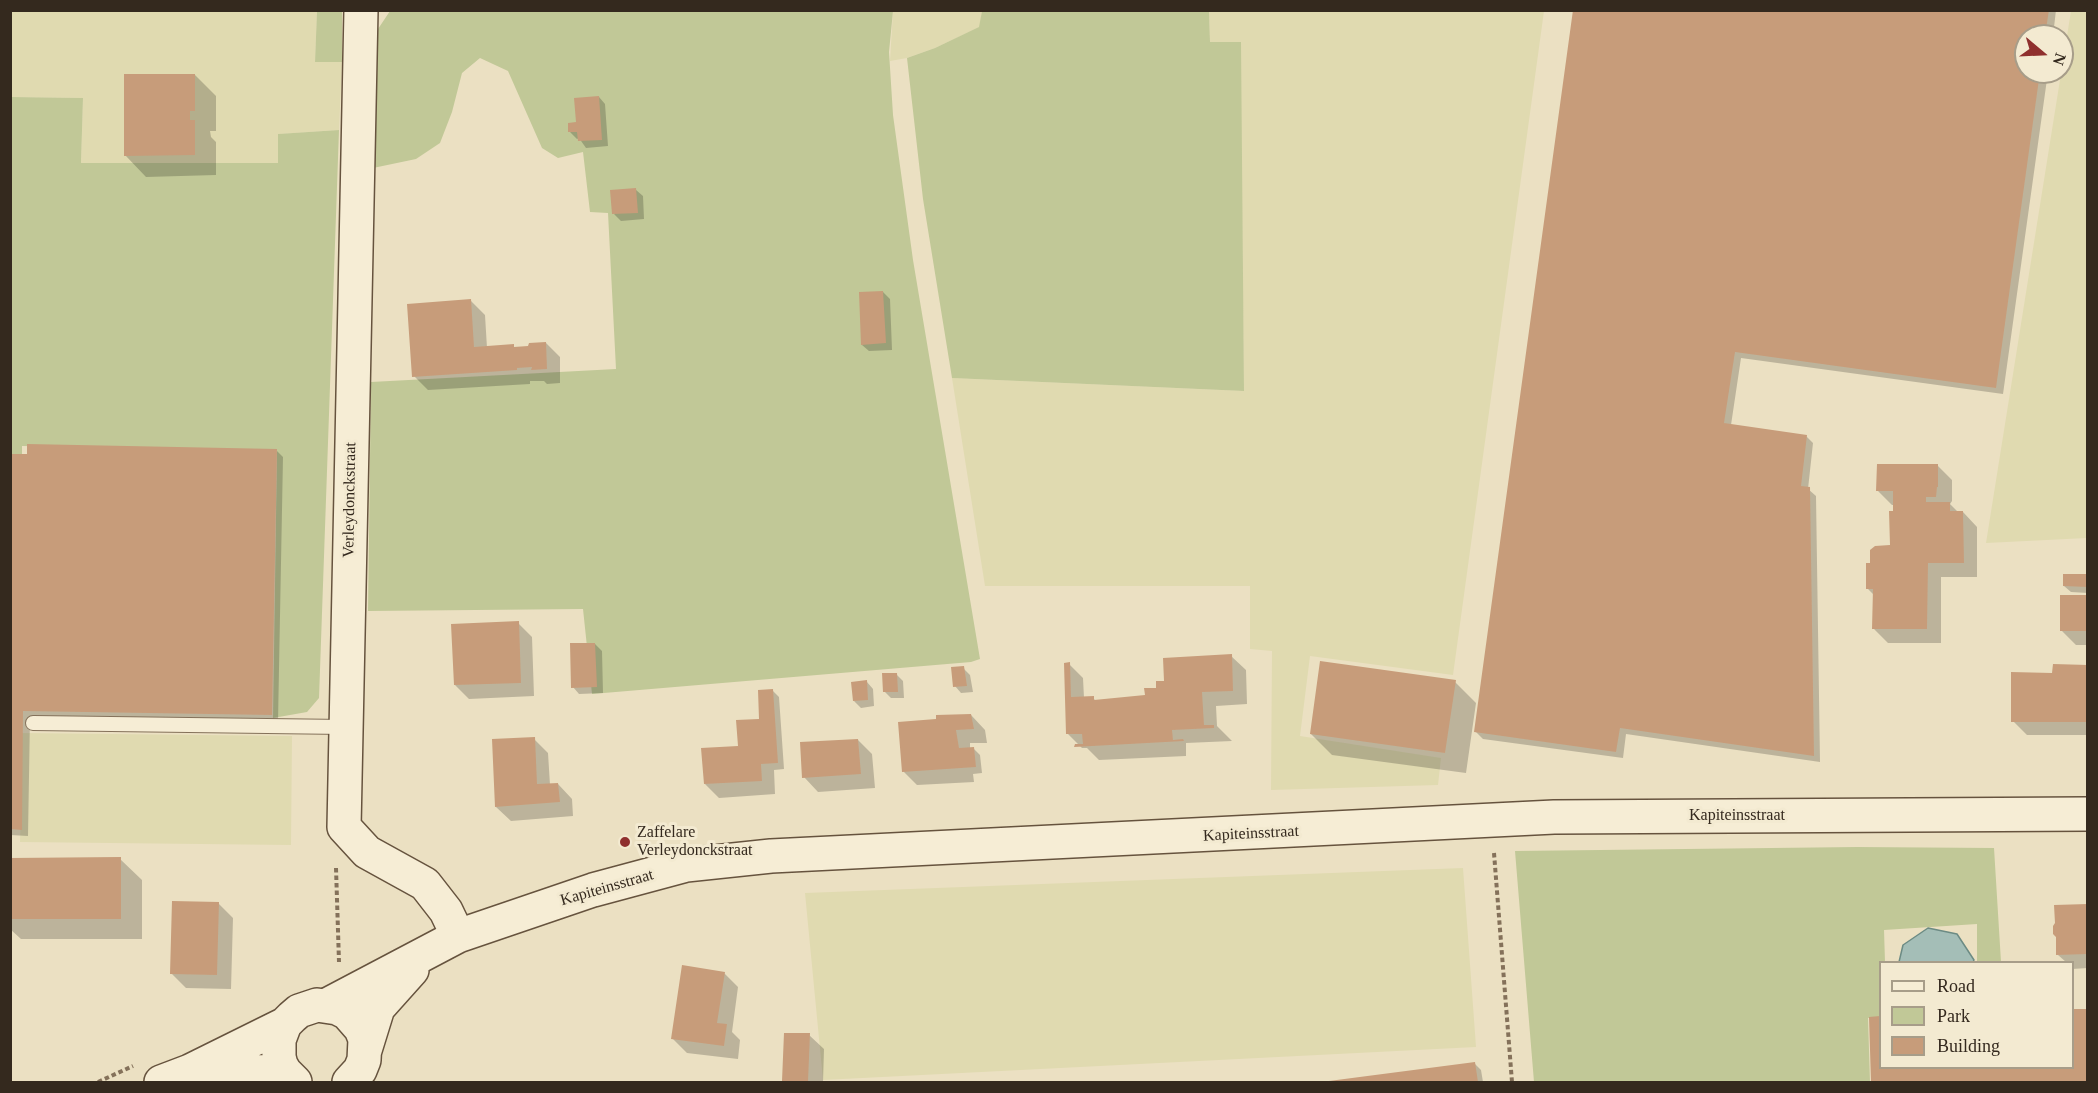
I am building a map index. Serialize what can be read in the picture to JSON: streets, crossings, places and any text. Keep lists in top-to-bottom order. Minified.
{"streets":{"street":["Verleydonckstraat","Kapiteinsstraat"]},"crossings":[["Verleydonckstraat","Kapiteinsstraat"]],"places":["Zaffelare Verleydonckstraat"],"legend":["Road","Park","Building"],"north":"right"}
